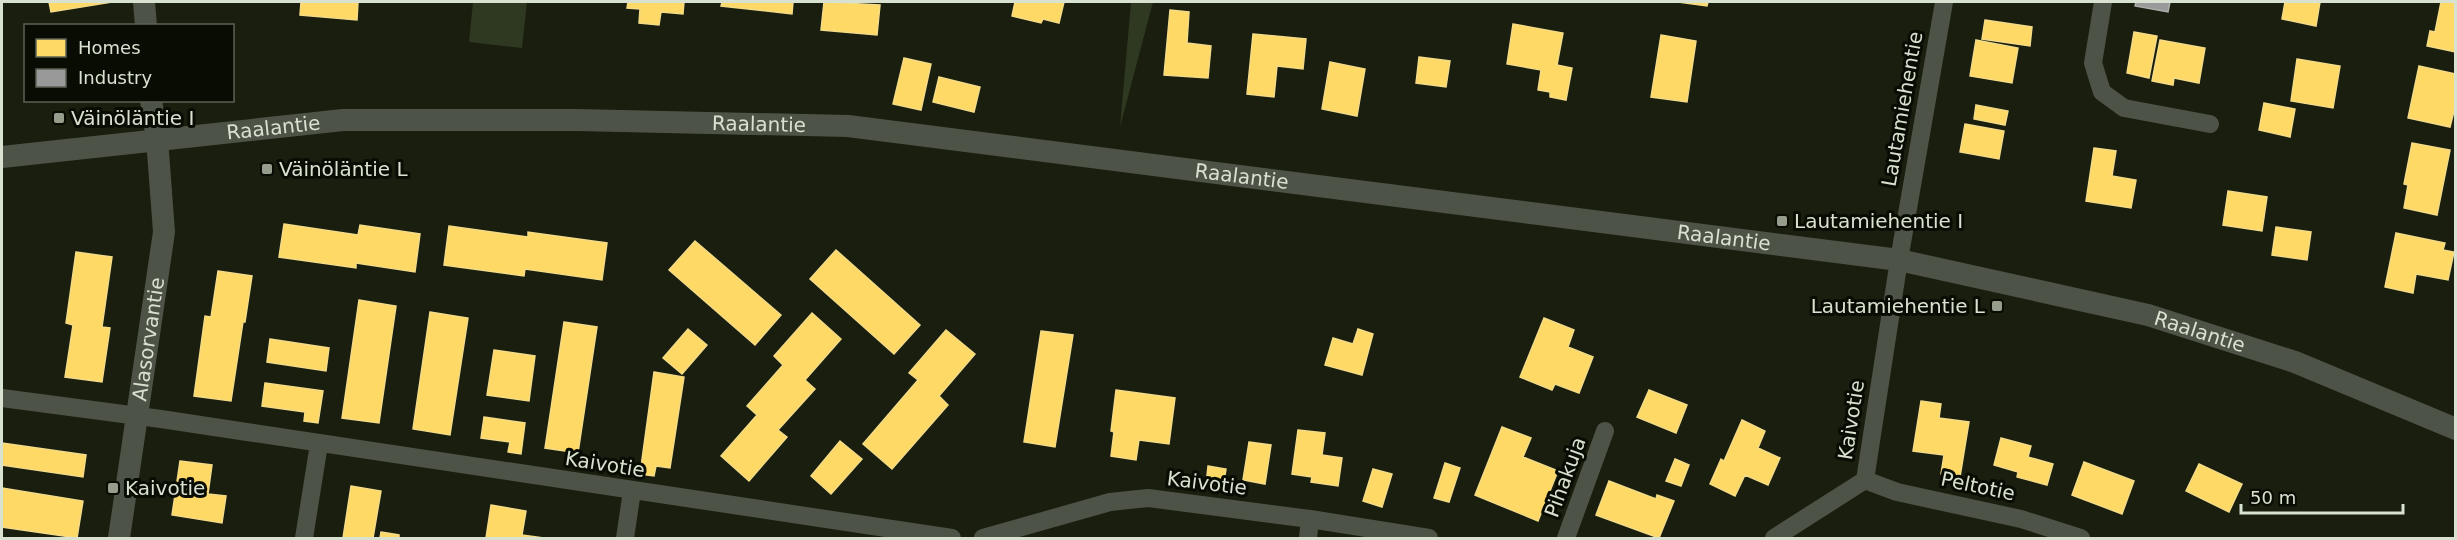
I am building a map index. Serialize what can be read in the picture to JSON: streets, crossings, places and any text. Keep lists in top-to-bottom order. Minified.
{"streets":{"street":["Lautamiehentie","Raalantie","Alasorvantie","Kaivotie","Pihakuja","Peltotie"]},"crossings":[["Lautamiehentie","Raalantie"],["Lautamiehentie","Kaivotie"],["Raalantie","Alasorvantie"],["Raalantie","Kaivotie"],["Alasorvantie","Kaivotie"],["Kaivotie","Peltotie"]],"places":{"transit":["Väinöläntie I","Väinöläntie L","Lautamiehentie I","Lautamiehentie L","Kaivotie"]},"legend":["Homes","Industry"],"scale_bar":"50 m"}
